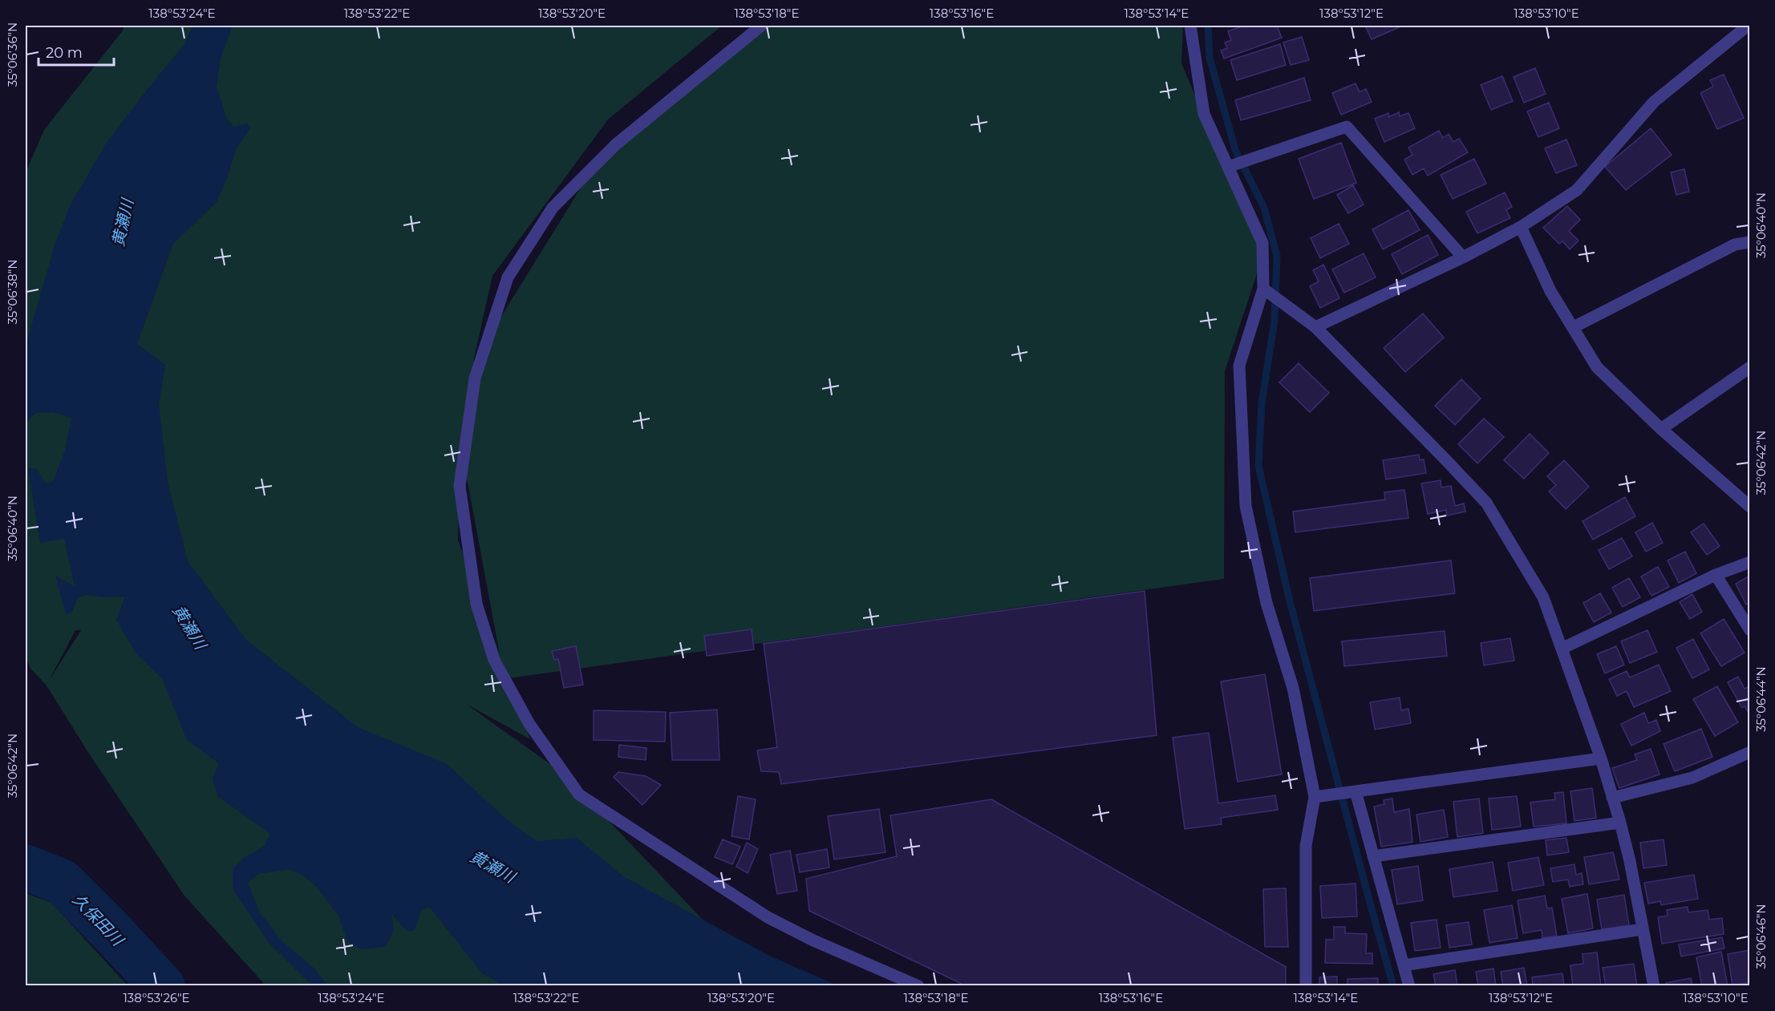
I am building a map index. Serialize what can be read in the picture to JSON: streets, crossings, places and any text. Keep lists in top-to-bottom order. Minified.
{"water":["黄瀬川","久保田川"],"scale_bar":"20 m","coordinates":["138°53'24\"E","138°53'22\"E","138°53'20\"E","138°53'18\"E","138°53'16\"E","138°53'14\"E","138°53'12\"E","138°53'10\"E","35°06'36\"N","35°06'40\"N","35°06'38\"N","35°06'42\"N","35°06'44\"N","35°06'46\"N","138°53'26\"E"]}
